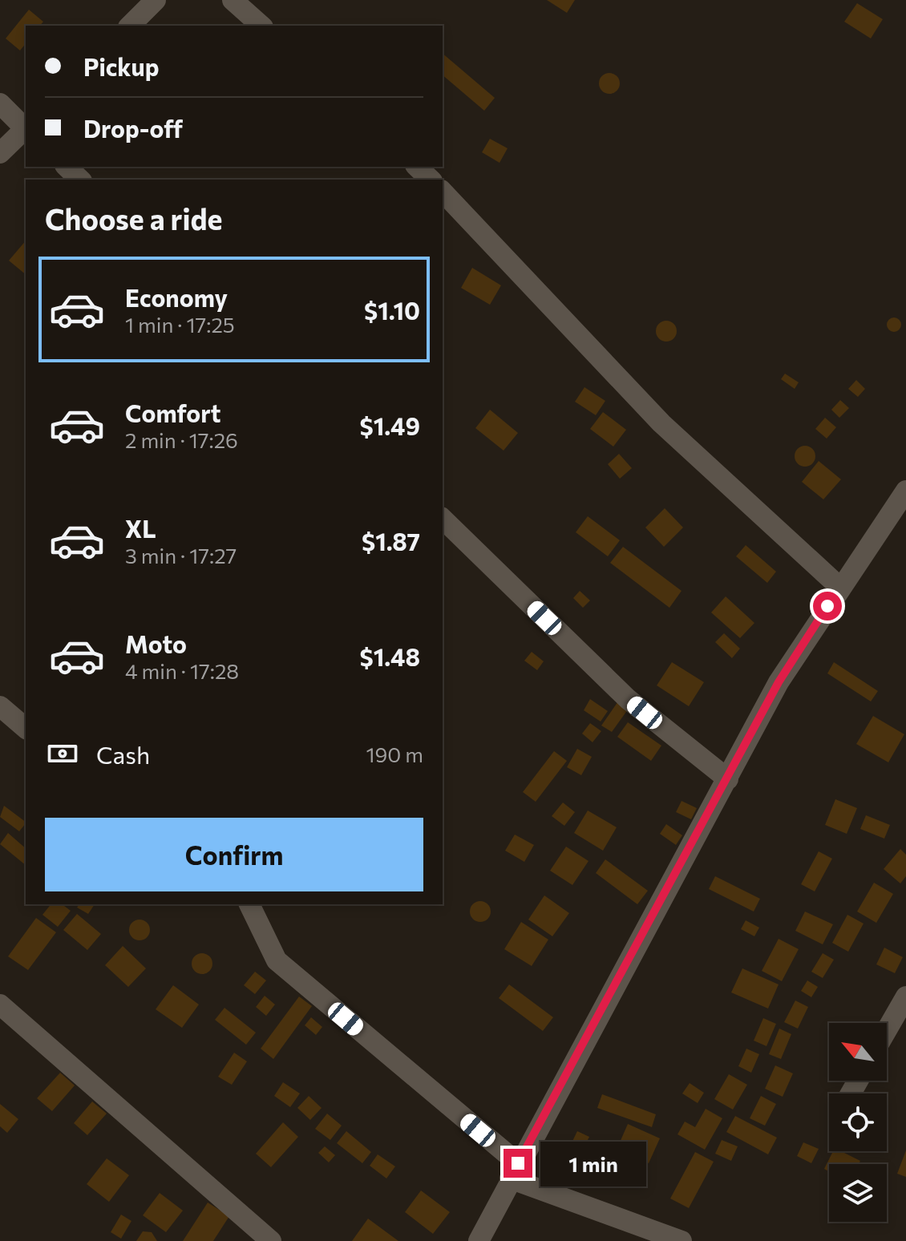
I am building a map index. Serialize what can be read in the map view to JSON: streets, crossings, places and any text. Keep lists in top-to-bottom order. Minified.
{"north":"top left","page":{"banner":["Pickup","Drop-off"],"heading":"Choose a ride","list":[{"name":"Economy","note":"1 min · 17:25","value":"$1.10"},{"name":"Comfort","note":"2 min · 17:26","value":"$1.49"},{"name":"XL","note":"3 min · 17:27","value":"$1.87"},{"name":"Moto","note":"4 min · 17:28","value":"$1.48"}],"pay":["Cash","190 m"],"buttons":"Confirm","bubble":"1 min"}}
